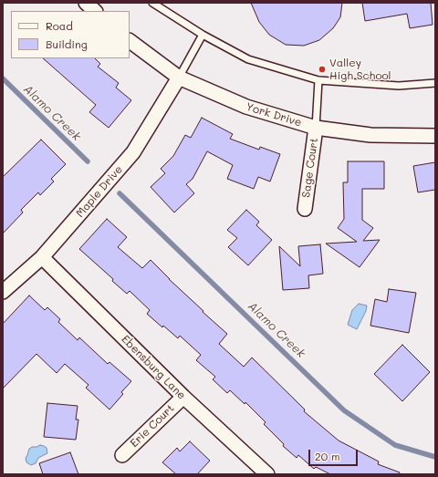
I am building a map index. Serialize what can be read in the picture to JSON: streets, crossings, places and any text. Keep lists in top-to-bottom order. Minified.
{"streets":{"street":["York Drive","Sage Court","Maple Drive","Ebensburg Lane","Erie Court"]},"crossings":[["York Drive","Sage Court"],["York Drive","Maple Drive"],["Maple Drive","Ebensburg Lane"],["Ebensburg Lane","Erie Court"]],"water":["Alamo Creek"],"places":["Valley High School"],"legend":["Road","Building"],"scale_bar":"20 m"}
